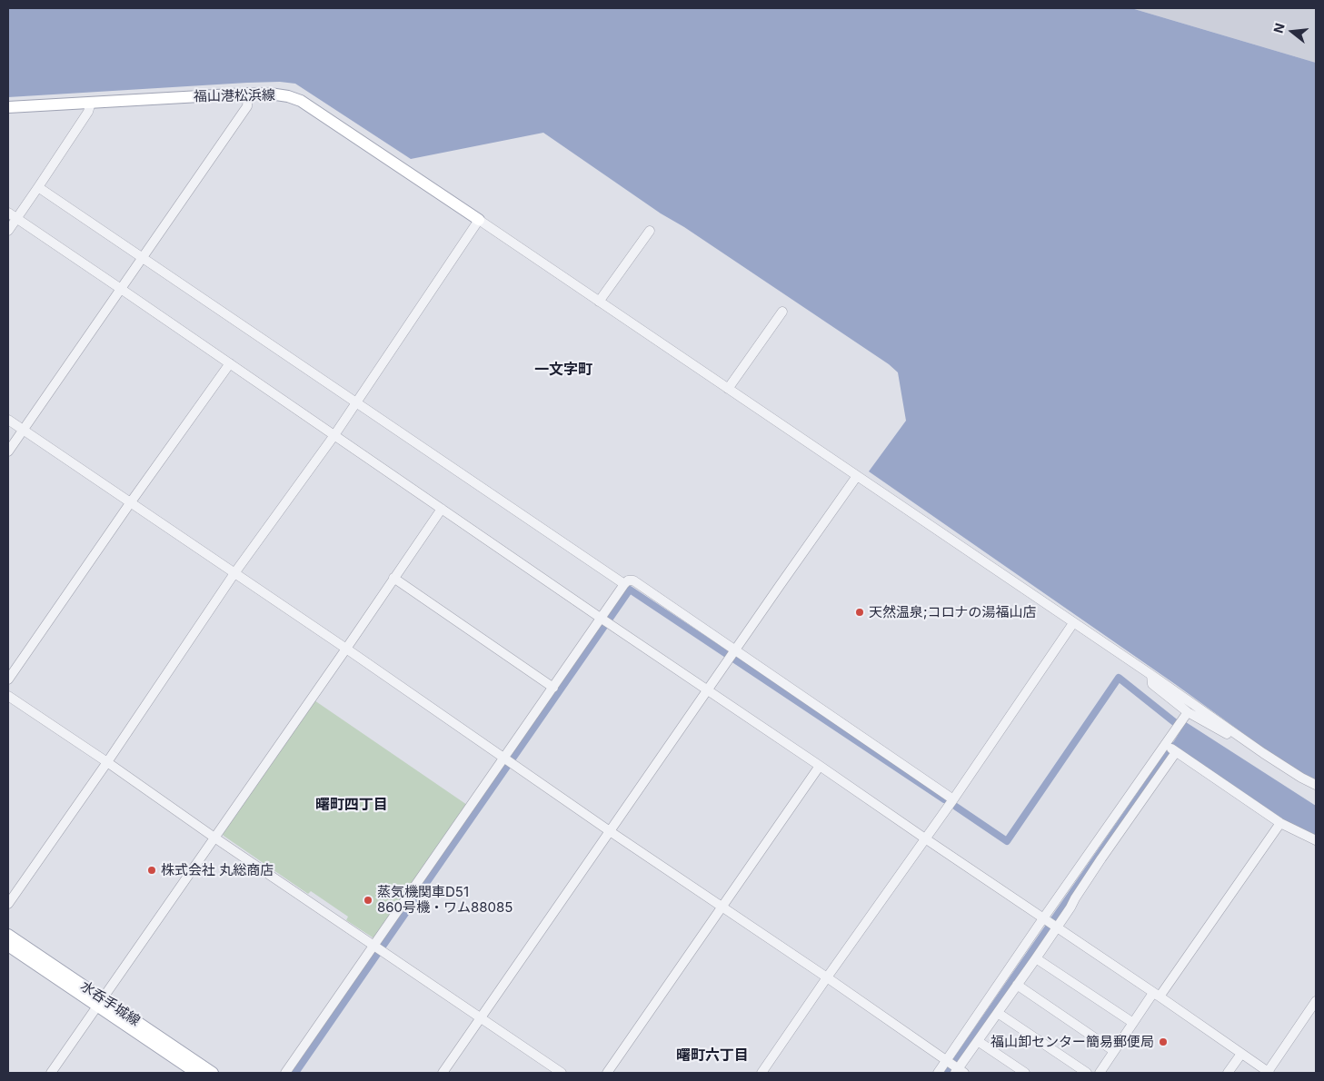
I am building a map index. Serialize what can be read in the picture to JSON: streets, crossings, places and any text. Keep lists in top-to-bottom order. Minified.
{"streets":{"main road":["福山港松浜線","水呑手城線"]},"districts":["一文字町","曙町四丁目","曙町六丁目"],"places":["天然温泉;コロナの湯福山店","株式会社 丸総商店","蒸気機関車D51 860号機・ワム88085","福山卸センター簡易郵便局"],"north":"left"}
